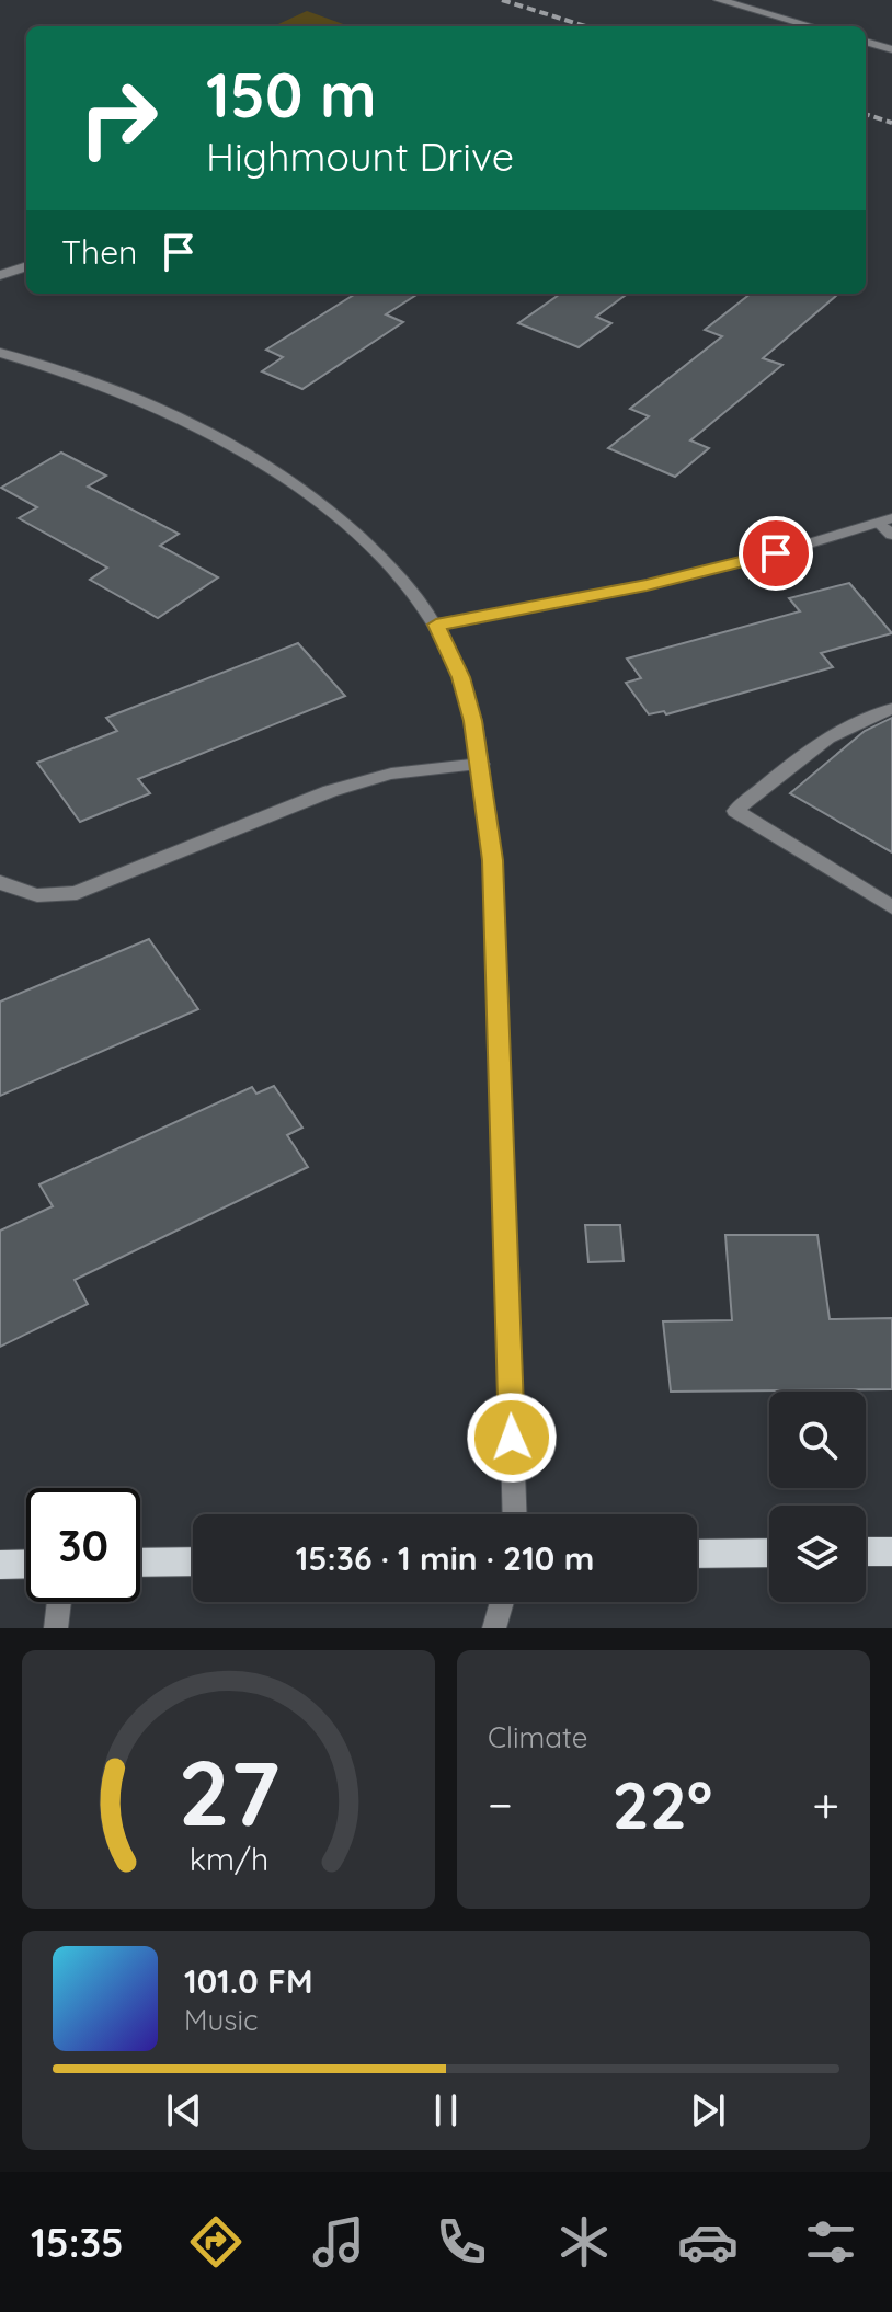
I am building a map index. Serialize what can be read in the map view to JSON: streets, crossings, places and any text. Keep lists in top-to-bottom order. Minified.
{"page":{"turn":["150 m","Highmount Drive"],"then":"Then","limit":"30","trip":"15:36 · 1 min · 210 m","tile":"Climate","heat":["−","22°","+"],"song":["101.0 FM","Music"],"tabs":"15:35","gauge":["27","km/h"]}}
